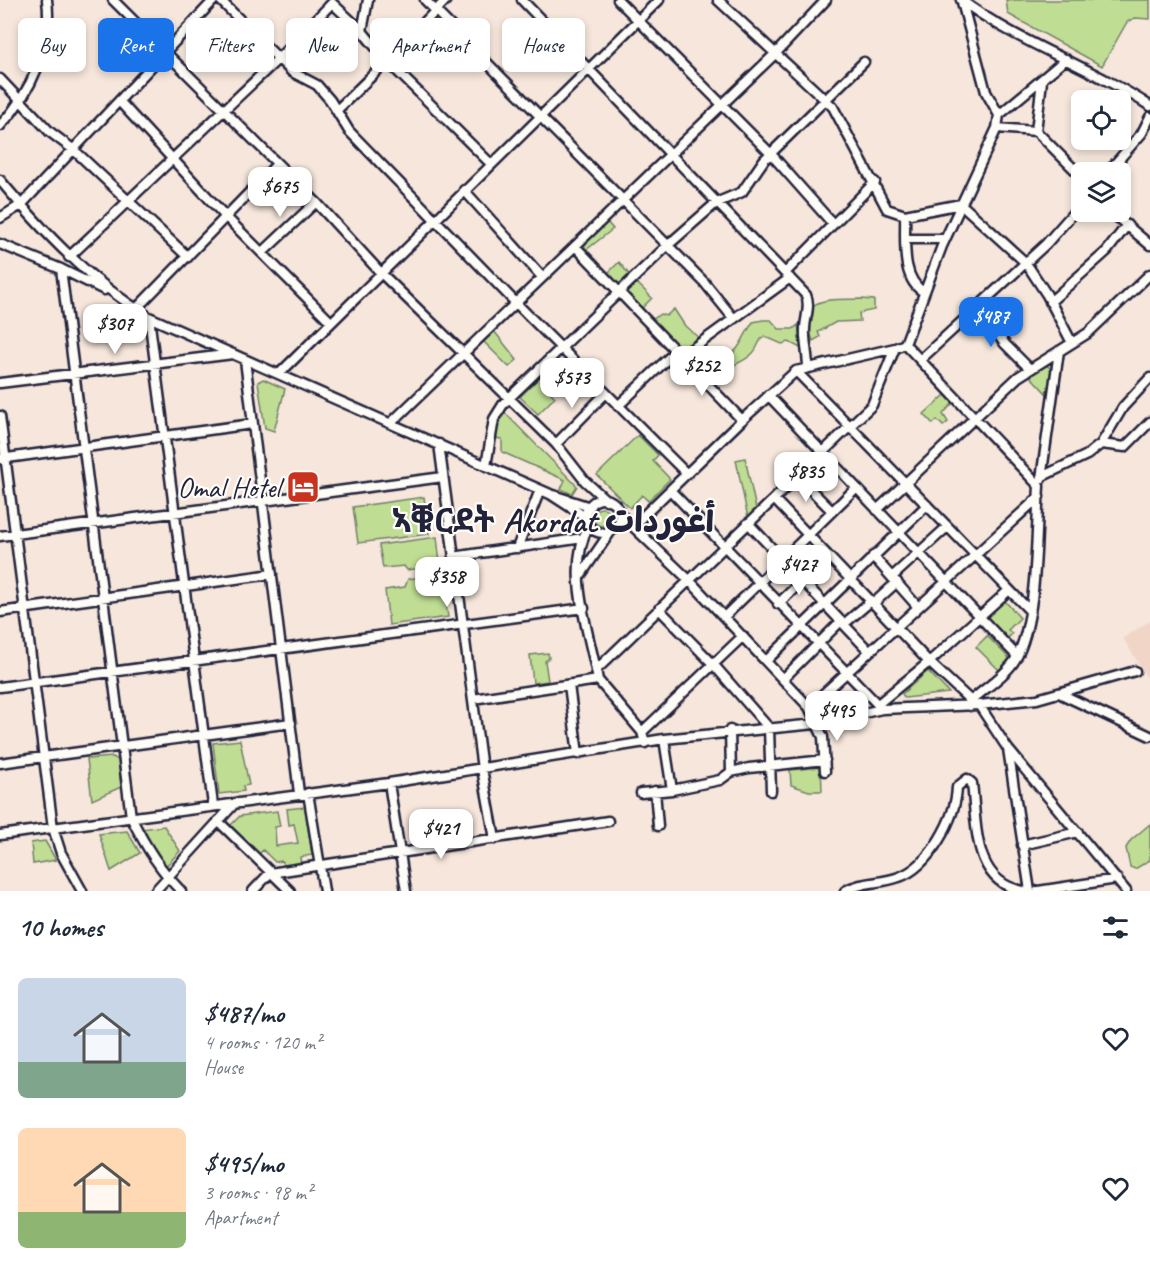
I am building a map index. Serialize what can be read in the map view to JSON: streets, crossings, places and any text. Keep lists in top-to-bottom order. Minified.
{"districts":["ኣቑርደት Akordat أغوردات"],"places":{"hotel":["Omal Hotel"]},"page":{"chip":["Buy","Rent","Filters","New","Apartment","House"],"price":["$675","$487","$307","$252","$573","$835","$427","$358","$495","$421"],"heading":"10 homes","list":[{"name":"$487/mo","note":"4 rooms · 120 m² · House"},{"name":"$495/mo","note":"3 rooms · 98 m² · Apartment"}]}}
